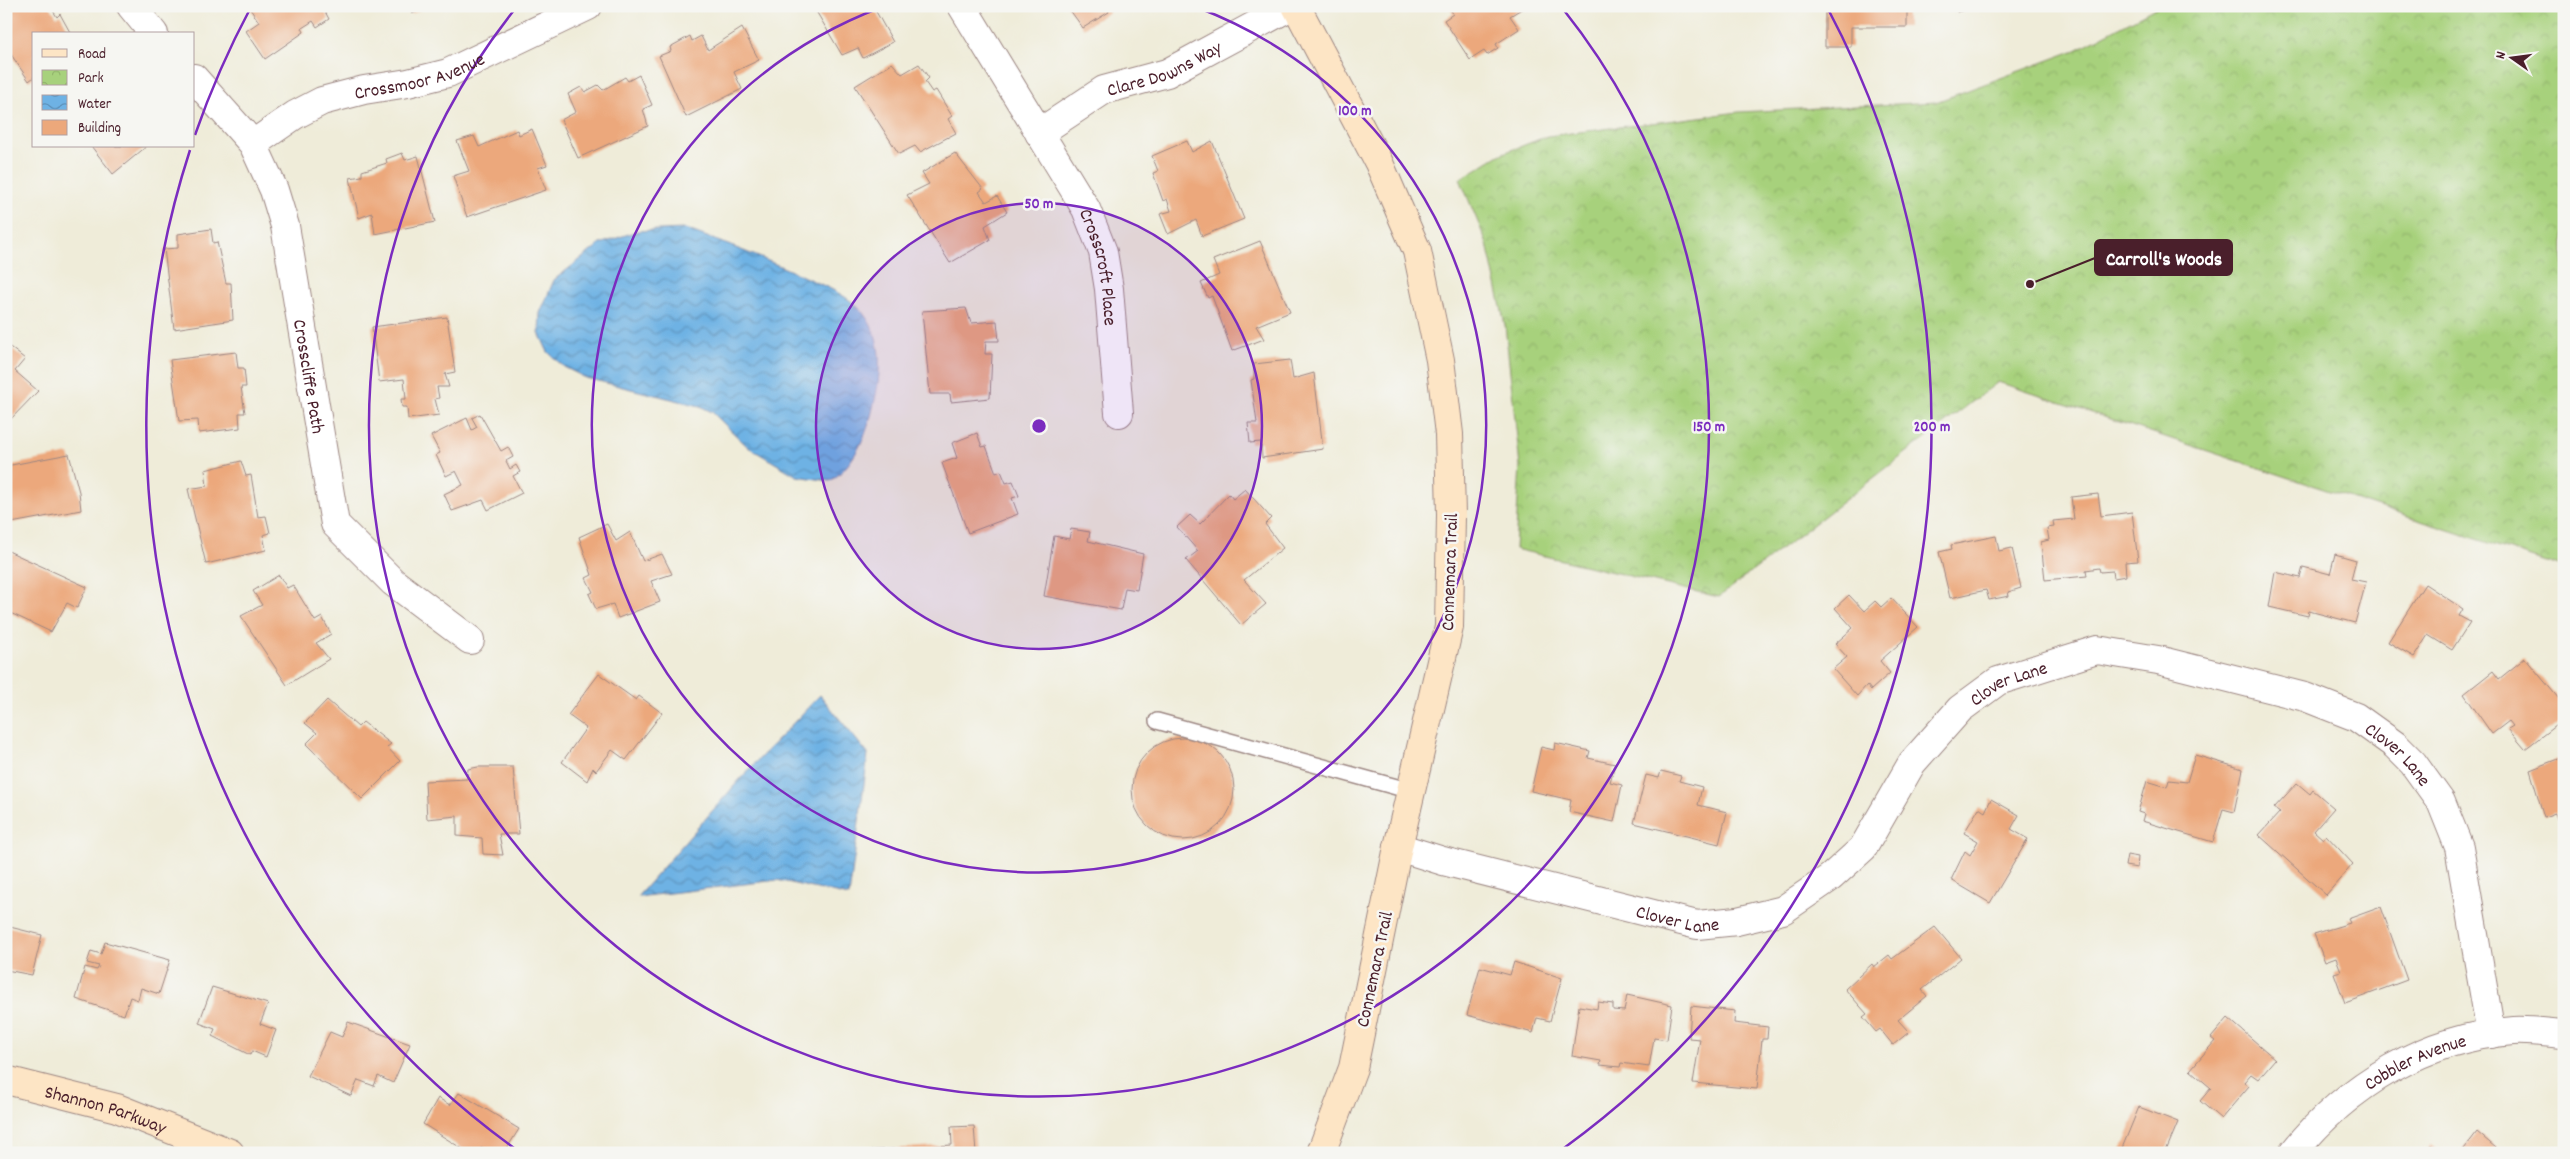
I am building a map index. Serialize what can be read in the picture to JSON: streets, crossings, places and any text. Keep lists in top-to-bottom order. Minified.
{"streets":{"street":["Clare Downs Way","Crossmoor Avenue","Crosscroft Place","Crosscliffe Path","Connemara Trail","Clover Lane","Cobbler Avenue","Shannon Parkway"]},"crossings":[["Clare Downs Way","Crosscroft Place"],["Crossmoor Avenue","Crosscliffe Path"],["Connemara Trail","Clover Lane"],["Clover Lane","Cobbler Avenue"]],"places":["Carroll's Woods"],"legend":["Road","Park","Water","Building"],"north":"left","rings":["100 m","50 m","150 m","200 m"]}
